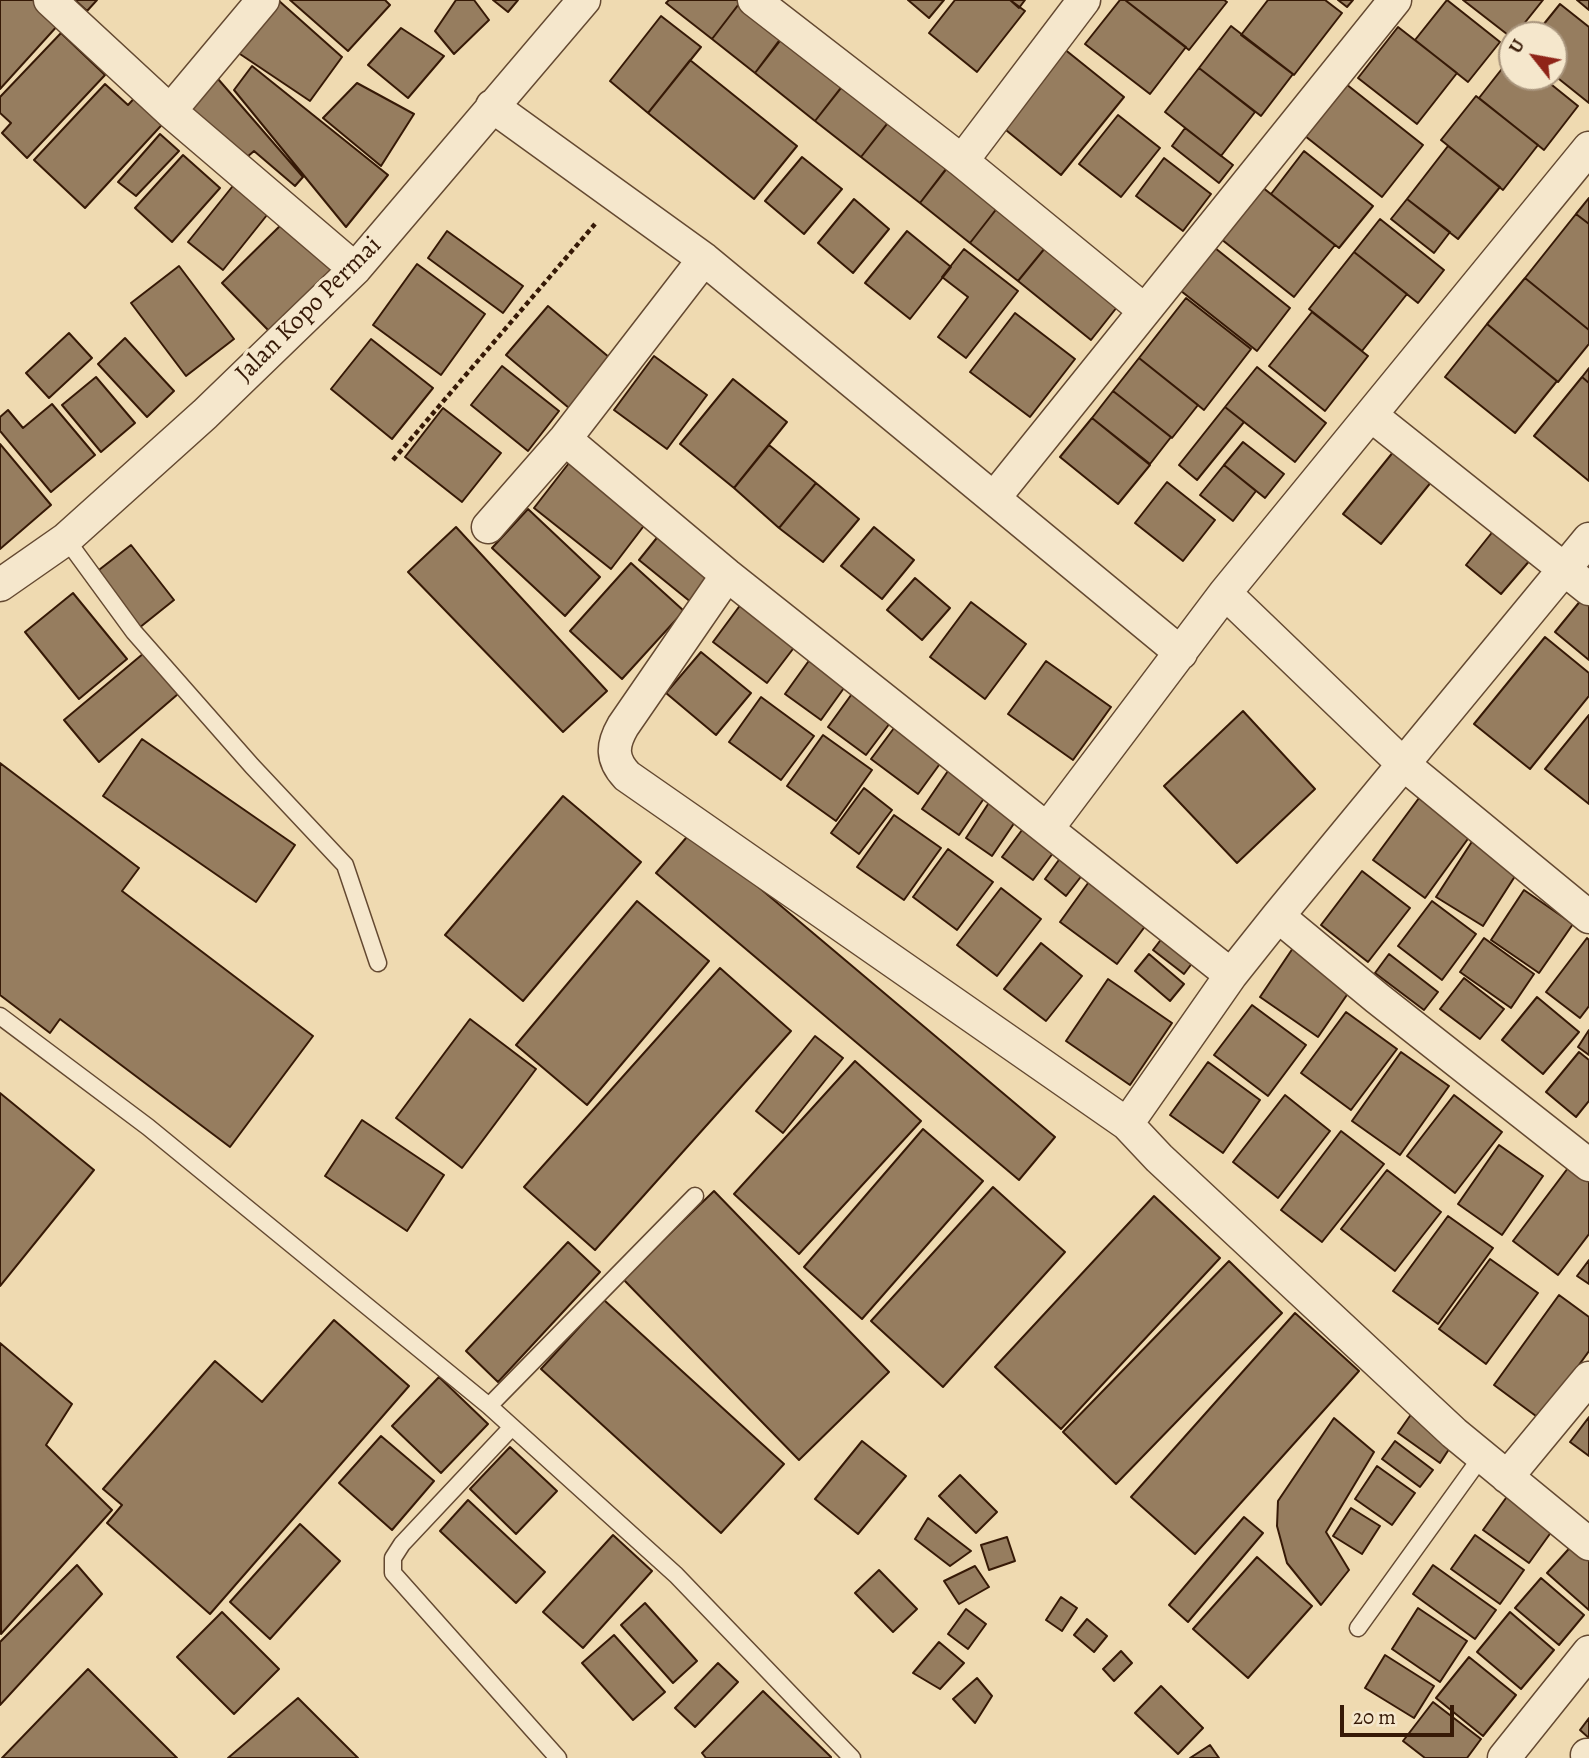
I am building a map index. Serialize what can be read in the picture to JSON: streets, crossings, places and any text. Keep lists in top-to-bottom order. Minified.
{"streets":{"street":["Jalan Kopo Permai"]},"scale_bar":"20 m","north":"top left"}
